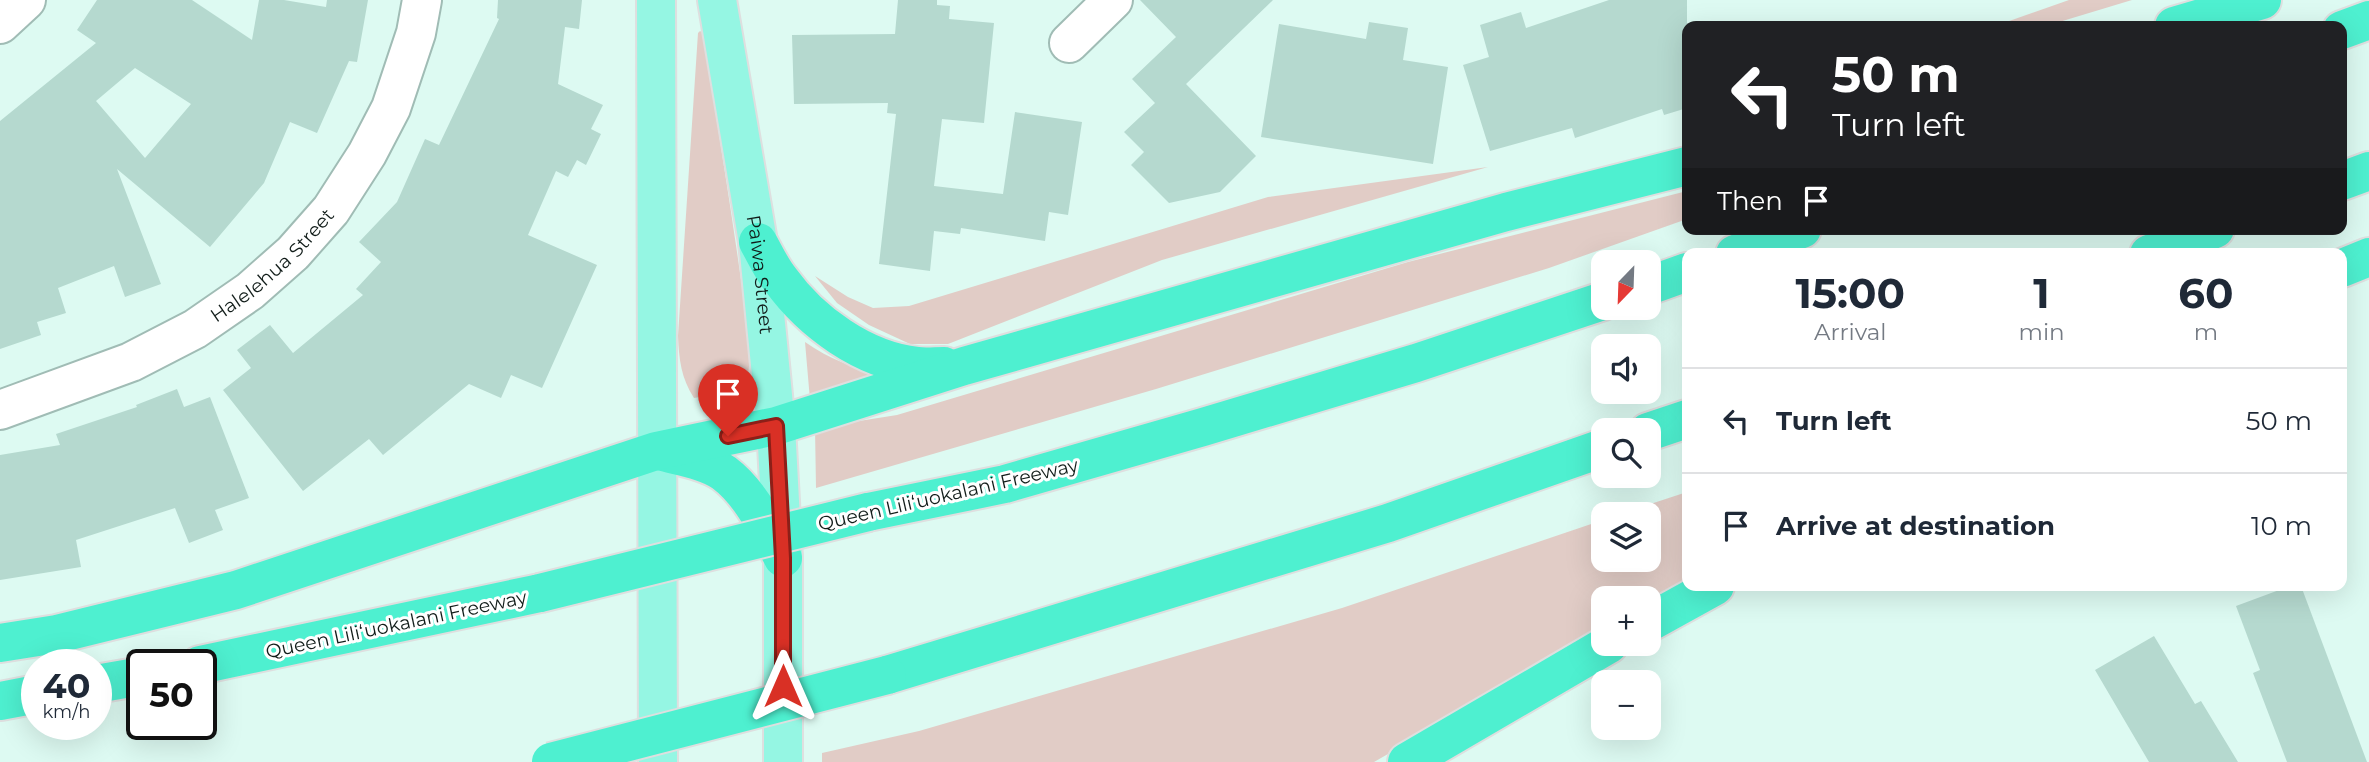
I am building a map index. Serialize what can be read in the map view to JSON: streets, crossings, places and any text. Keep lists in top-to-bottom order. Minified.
{"streets":{"highway":["Queen Liliʻuokalani Freeway"],"main road":["Paiwa Street"],"street":["Halelehua Street"]},"north":"bottom left","page":{"turn":["50 m","Turn left"],"then":"Then","eta":["15:00","Arrival","1","min","60","m"],"map_buttons":["+","−"],"list":[{"name":"Turn left","value":"50 m"},{"name":"Arrive at destination","value":"10 m"}],"speed":"40 km/h","limit":"50"}}
